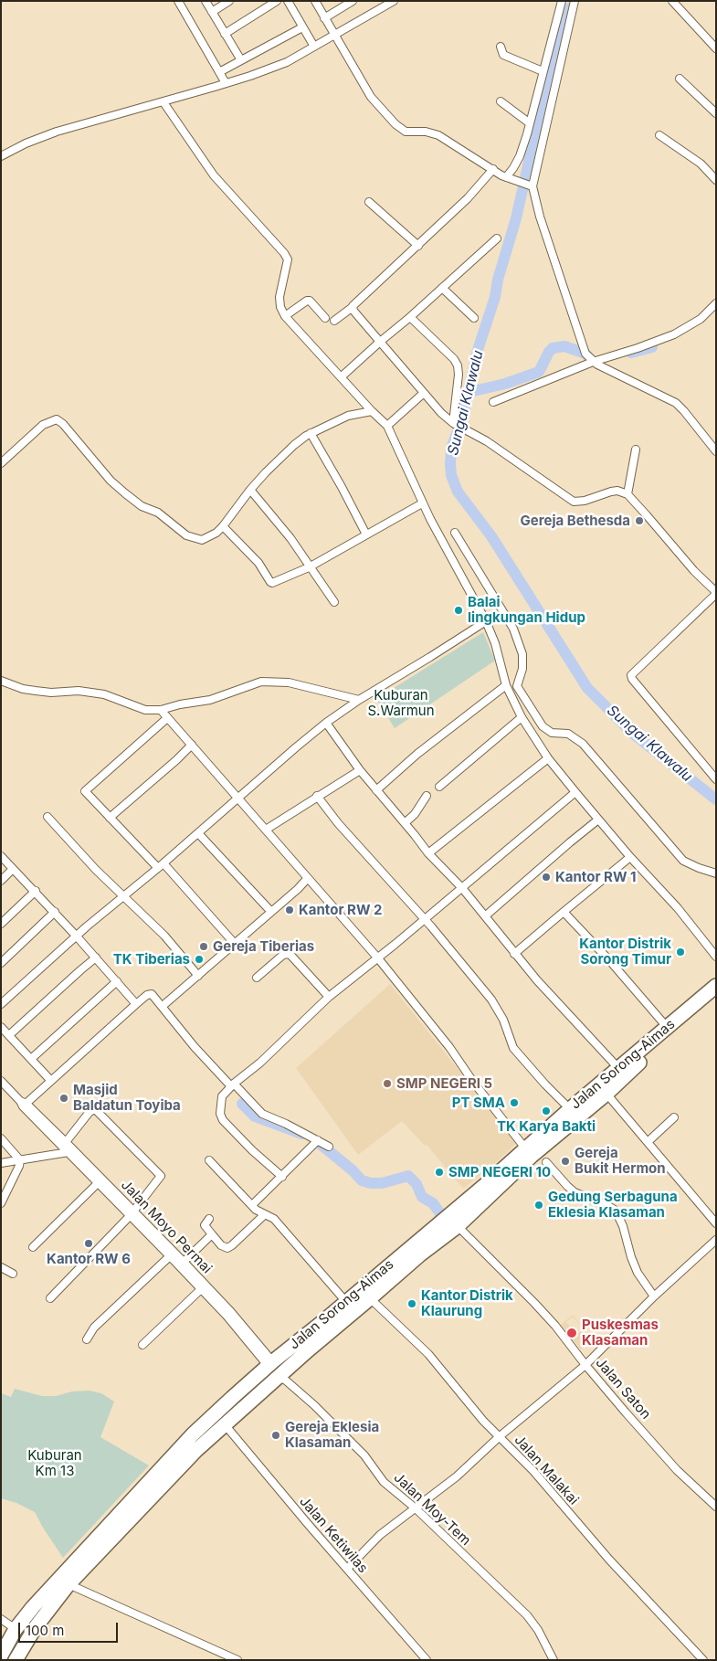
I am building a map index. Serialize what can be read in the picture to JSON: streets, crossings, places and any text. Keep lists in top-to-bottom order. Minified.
{"streets":{"highway":["Jalan Sorong-Aimas"],"street":["Jalan Moyo Permai","Jalan Saton","Jalan Malakai","Jalan Moy-Tem","Jalan Ketiwilas"]},"crossings":[["Jalan Sorong-Aimas","Jalan Moyo Permai"],["Jalan Sorong-Aimas","Jalan Saton"],["Jalan Sorong-Aimas","Jalan Malakai"],["Jalan Sorong-Aimas","Jalan Moy-Tem"],["Jalan Sorong-Aimas","Jalan Ketiwilas"],["Jalan Moyo Permai","Jalan Moy-Tem"]],"water":["Sungai Klawalu"],"parks":["Kuburan S.Warmun","Kuburan Km 13"],"places":["Gereja Bethesda","Balai lingkungan Hidup","Kantor RW 1","Kantor RW 2","Gereja Tiberias","Kantor Distrik Sorong Timur","TK Tiberias","SMP NEGERI 5","Masjid Baldatun Toyiba","PT SMA","TK Karya Bakti","Gereja Bukit Hermon","SMP NEGERI 10","Gedung Serbaguna Eklesia Klasaman","Kantor RW 6","Kantor Distrik Klaurung","Puskesmas Klasaman","Gereja Eklesia Klasaman"],"scale_bar":"100 m"}
